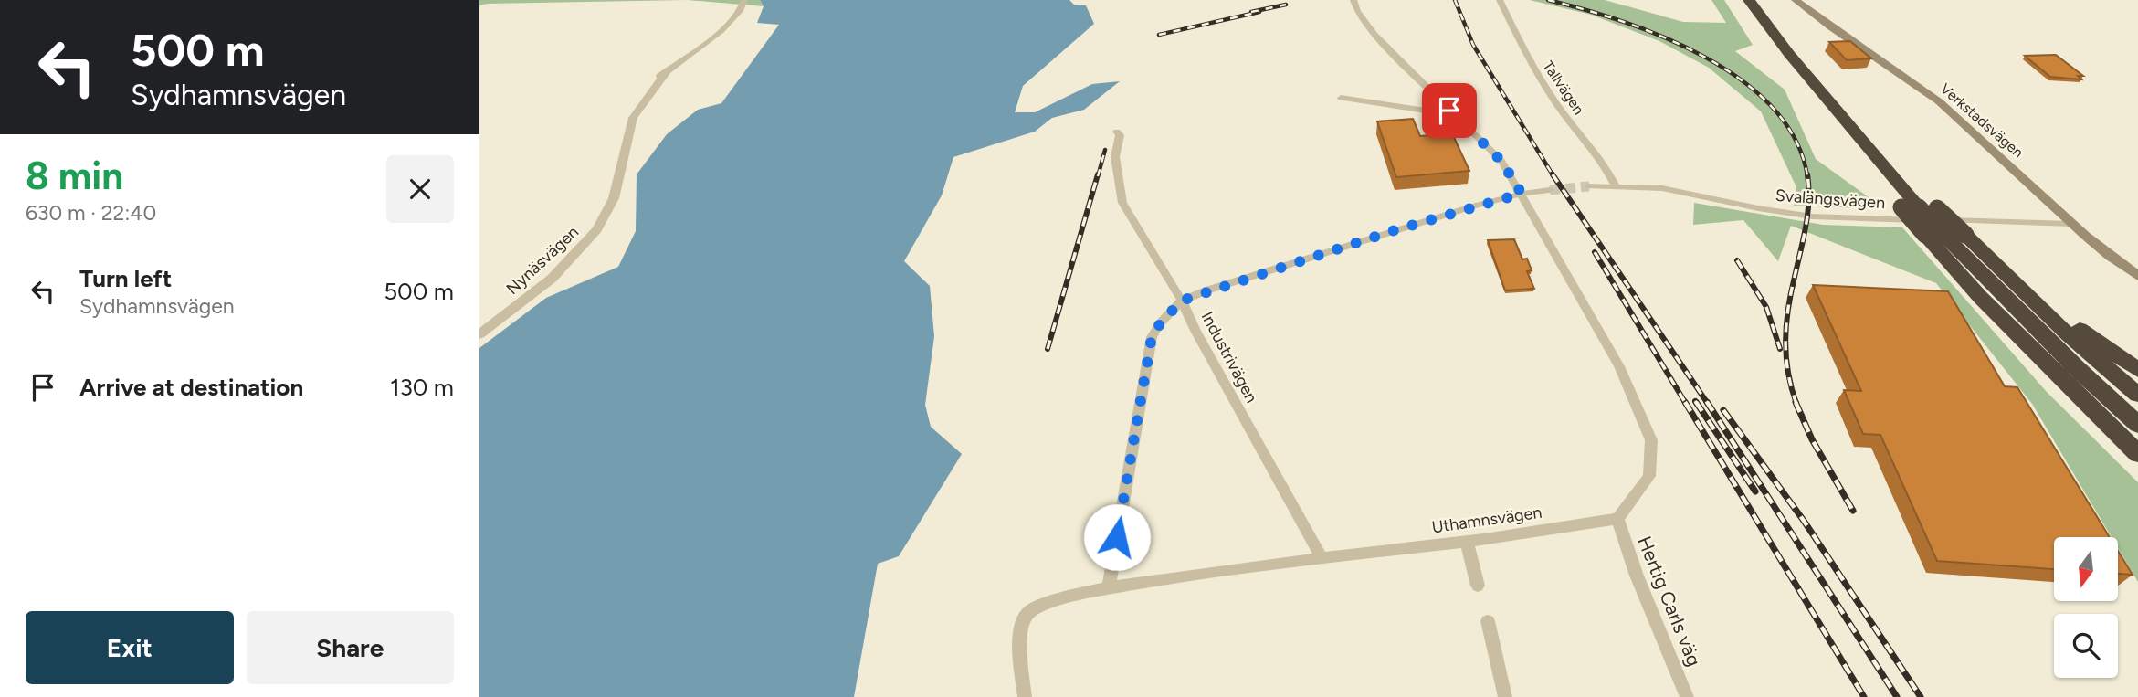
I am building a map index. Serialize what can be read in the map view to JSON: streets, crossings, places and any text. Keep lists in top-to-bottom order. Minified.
{"streets":{"main road":["Verkstadsvägen"],"street":["Tallvägen","Svalängsvägen","Nynäsvägen","Industrivägen","Uthamnsvägen","Hertig Carls väg"]},"crossings":[["Tallvägen","Svalängsvägen"],["Verkstadsvägen","Svalängsvägen"],["Industrivägen","Uthamnsvägen"],["Uthamnsvägen","Hertig Carls väg"]],"north":"bottom","page":{"turn":["500 m","Sydhamnsvägen"],"heading":["8 min","630 m · 22:40"],"list":[{"name":"Turn left","note":"Sydhamnsvägen","value":"500 m"},{"name":"Arrive at destination","value":"130 m"}],"buttons":["Exit","Share"]}}
